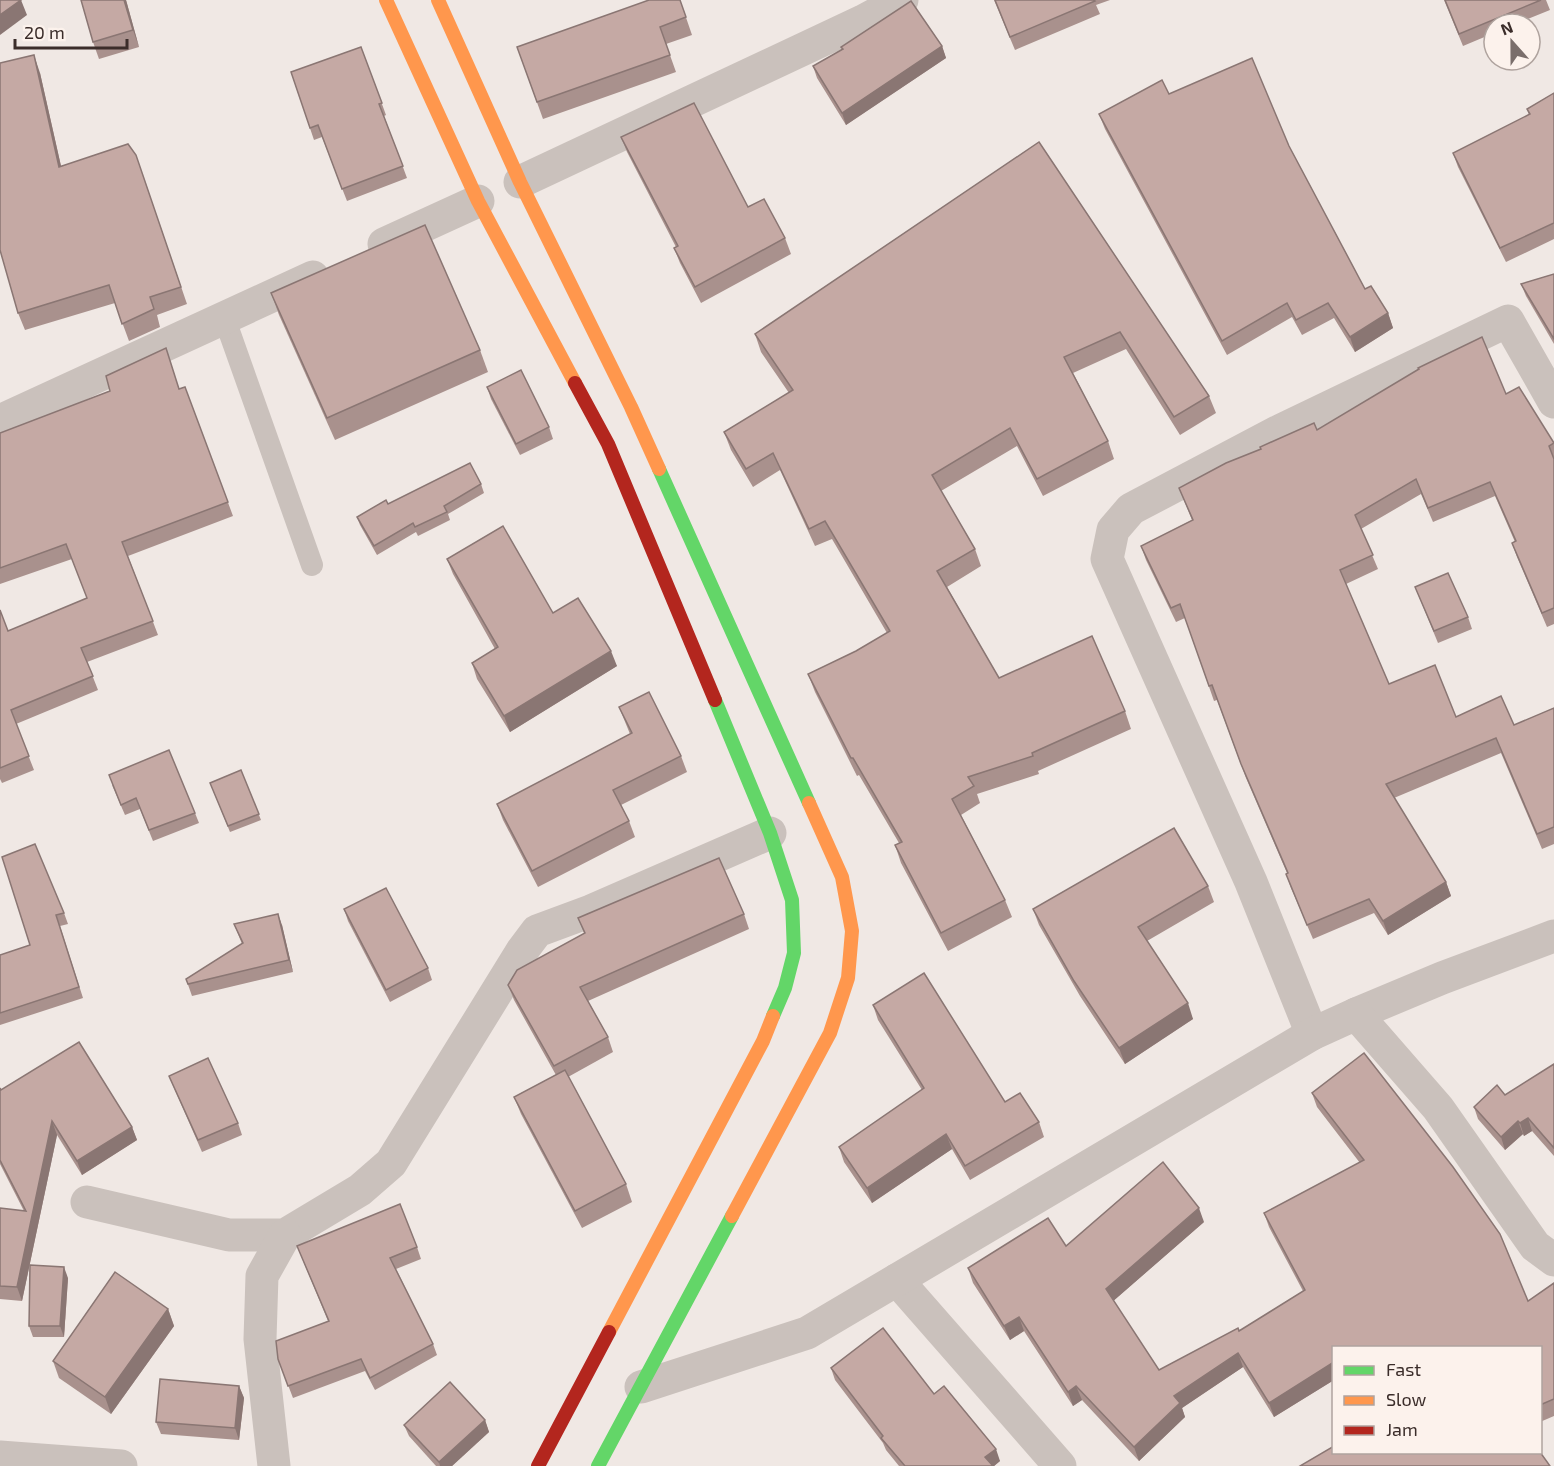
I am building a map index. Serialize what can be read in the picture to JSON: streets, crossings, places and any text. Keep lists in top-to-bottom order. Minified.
{"legend":["Fast","Slow","Jam"],"scale_bar":"20 m","north":"top"}
